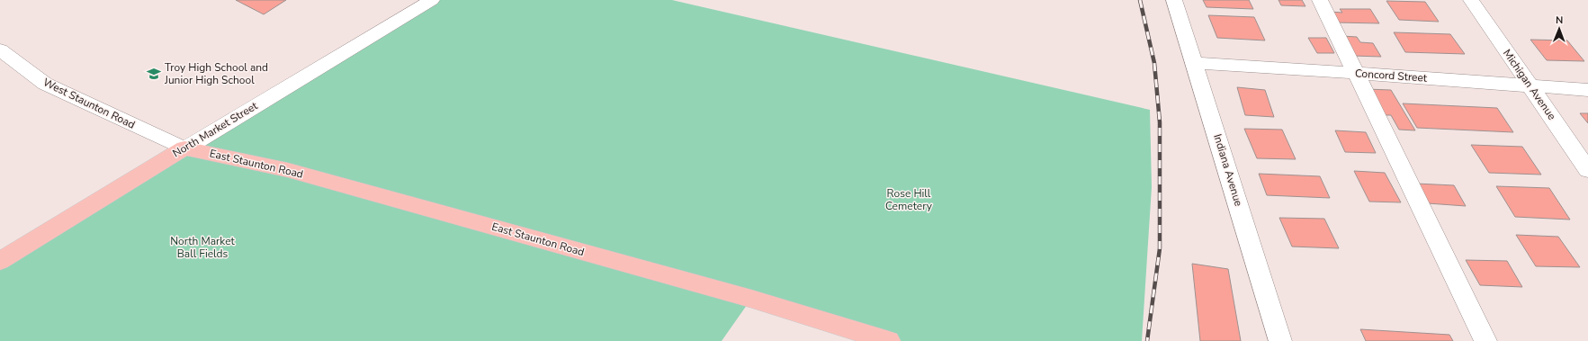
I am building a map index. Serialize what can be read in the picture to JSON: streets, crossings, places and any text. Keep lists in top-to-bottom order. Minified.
{"streets":{"main road":["North Market Street","East Staunton Road"],"street":["Concord Street","Michigan Avenue","West Staunton Road","Indiana Avenue"]},"crossings":[["Concord Street","Michigan Avenue"],["Concord Street","Indiana Avenue"],["West Staunton Road","North Market Street"],["West Staunton Road","East Staunton Road"],["North Market Street","East Staunton Road"]],"parks":["Rose Hill Cemetery","North Market Ball Fields"],"places":{"school or university":["Troy High School and Junior High School"]},"north":"top"}
